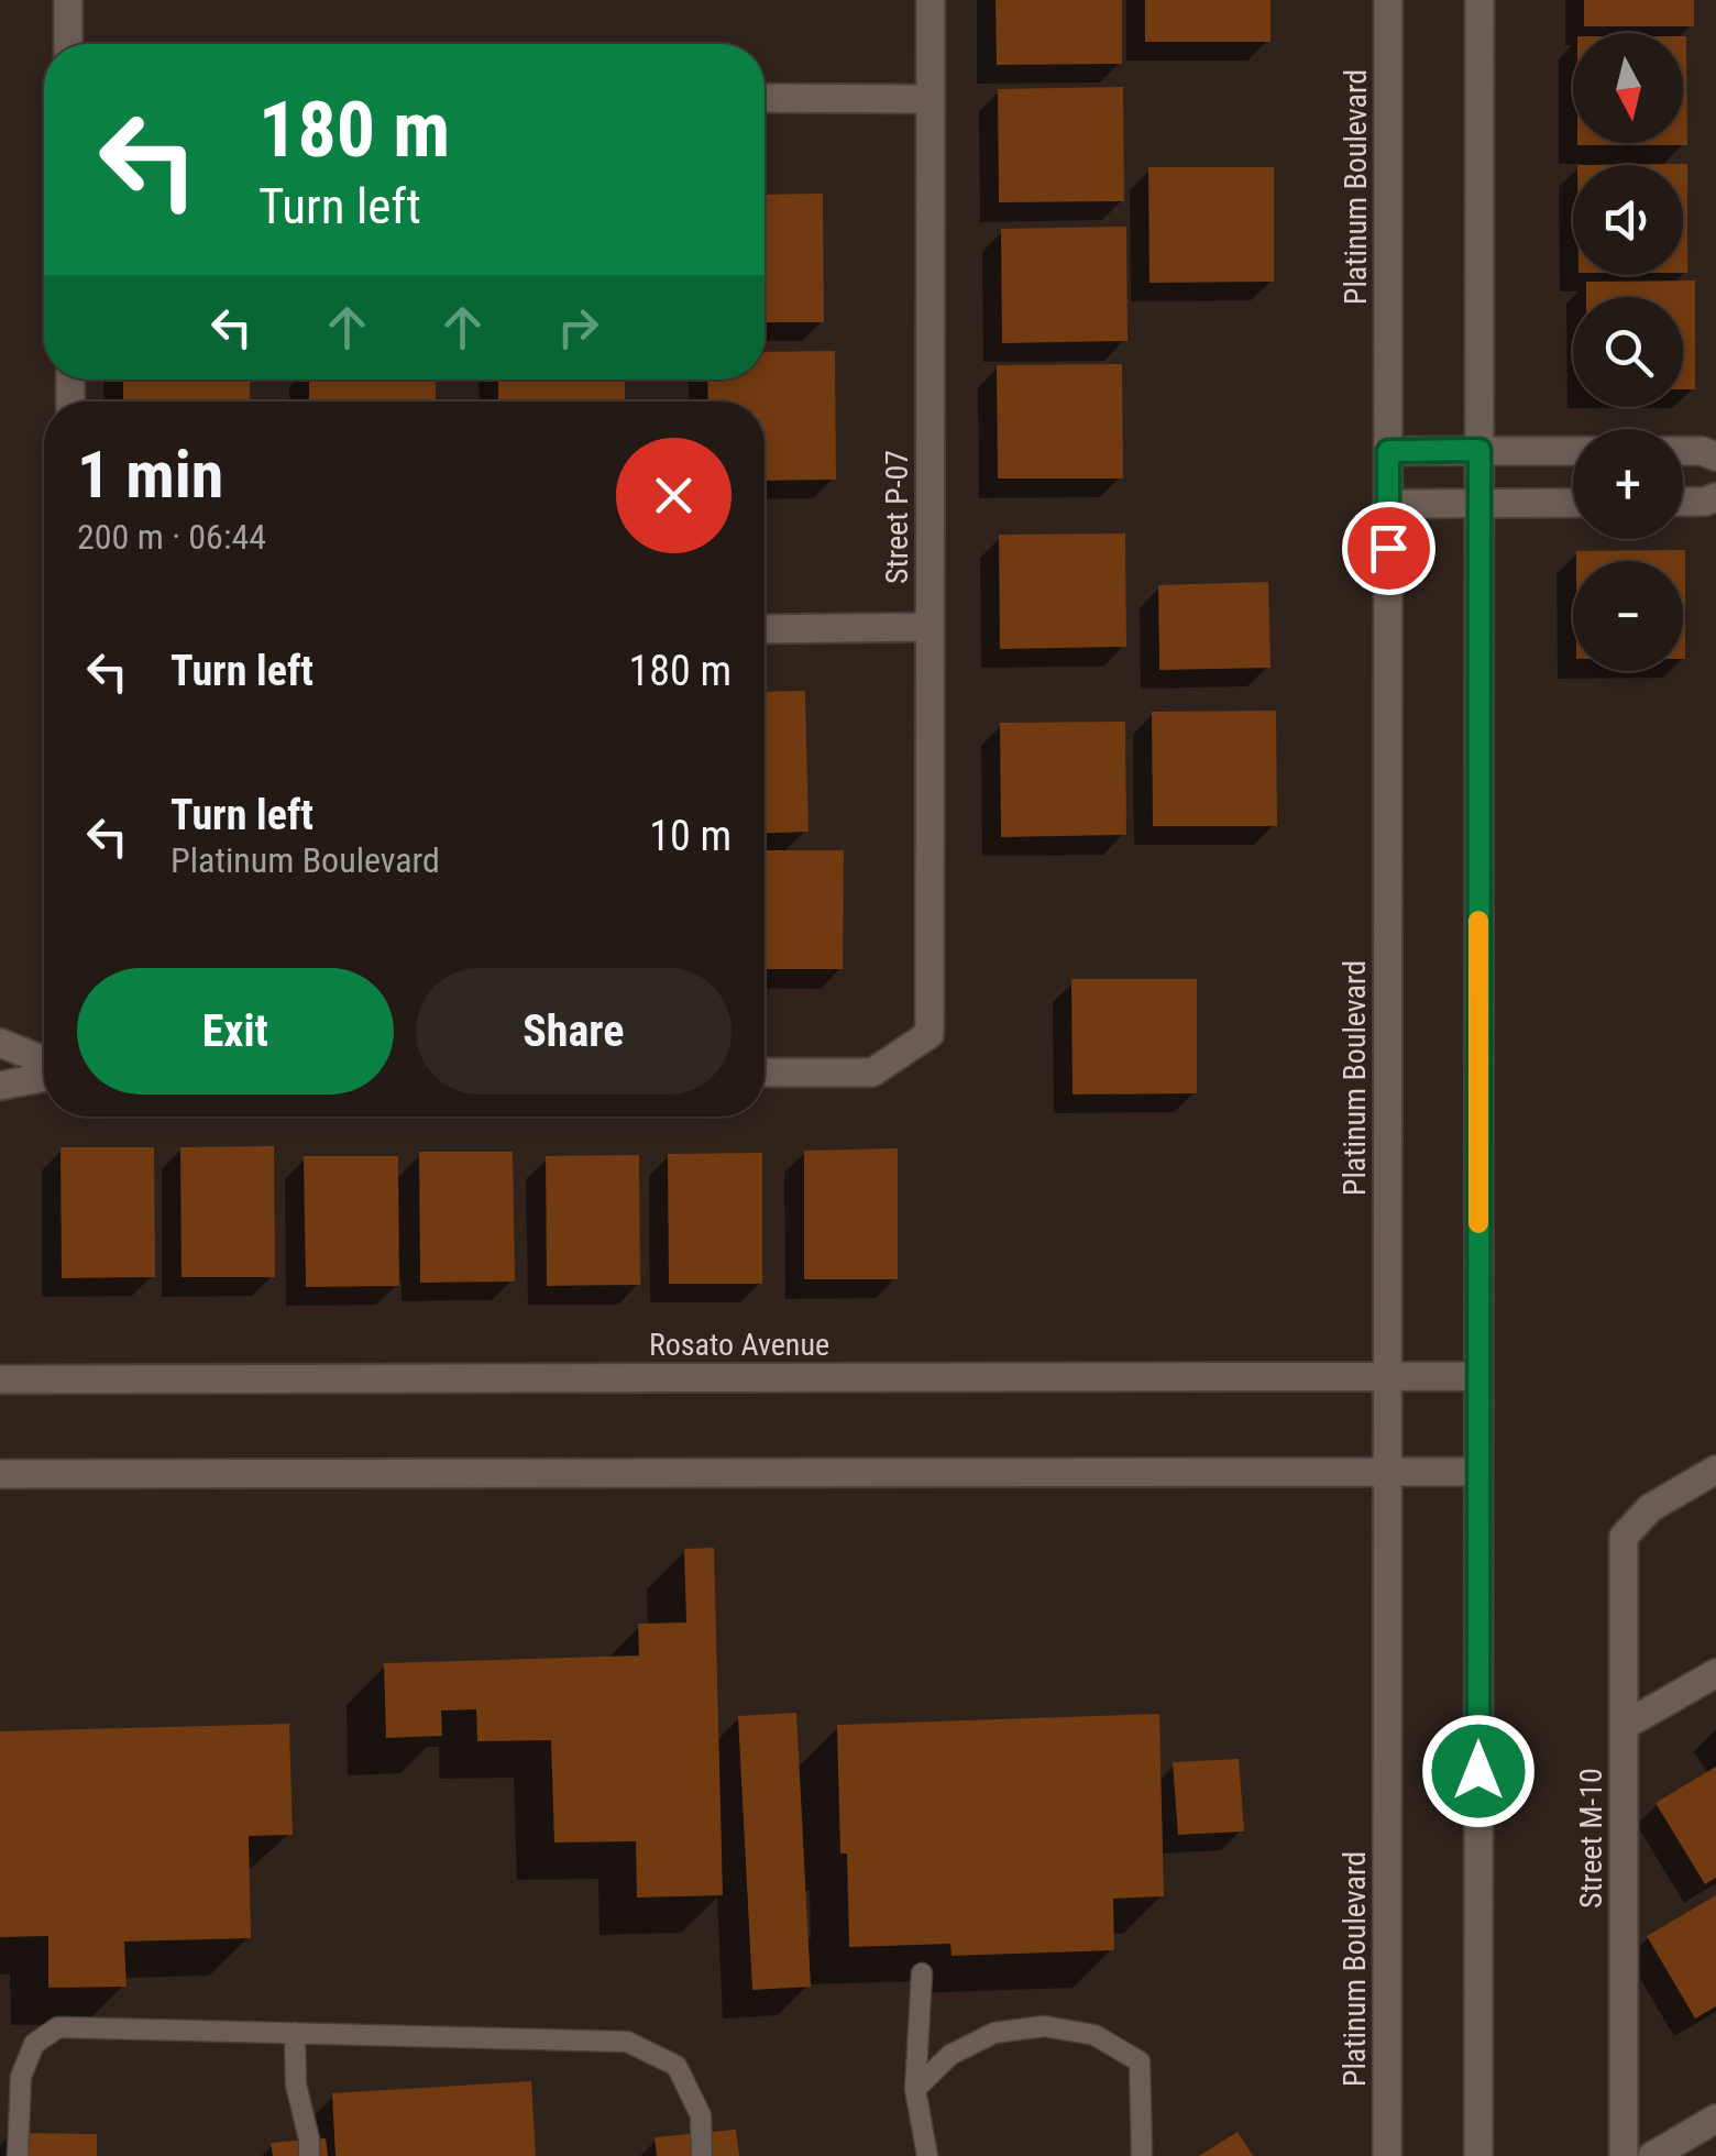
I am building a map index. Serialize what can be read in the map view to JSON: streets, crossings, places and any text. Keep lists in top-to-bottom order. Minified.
{"streets":{"street":["Platinum Boulevard","Street P-07","Rosato Avenue","Street M-10"]},"crossings":[["Platinum Boulevard","Rosato Avenue"]],"north":"bottom","page":{"map_buttons":["+","−"],"turn":["180 m","Turn left"],"heading":["1 min","200 m · 06:44"],"list":[{"name":"Turn left","value":"180 m"},{"name":"Turn left","note":"Platinum Boulevard","value":"10 m"}],"buttons":["Exit","Share"]}}
